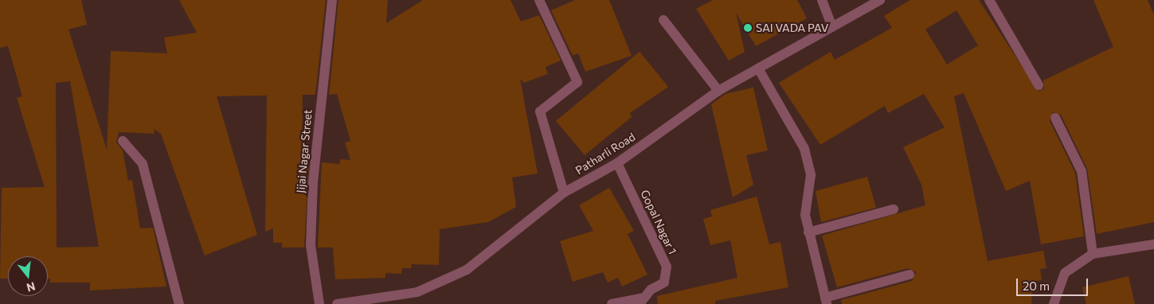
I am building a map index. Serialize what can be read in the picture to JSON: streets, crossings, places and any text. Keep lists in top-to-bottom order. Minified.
{"streets":{"street":["Jijai Nagar Street","Patharli Road","Gopal Nagar 1"]},"crossings":[["Patharli Road","Gopal Nagar 1"]],"places":["SAI VADA PAV"],"scale_bar":"20 m","north":"bottom"}
